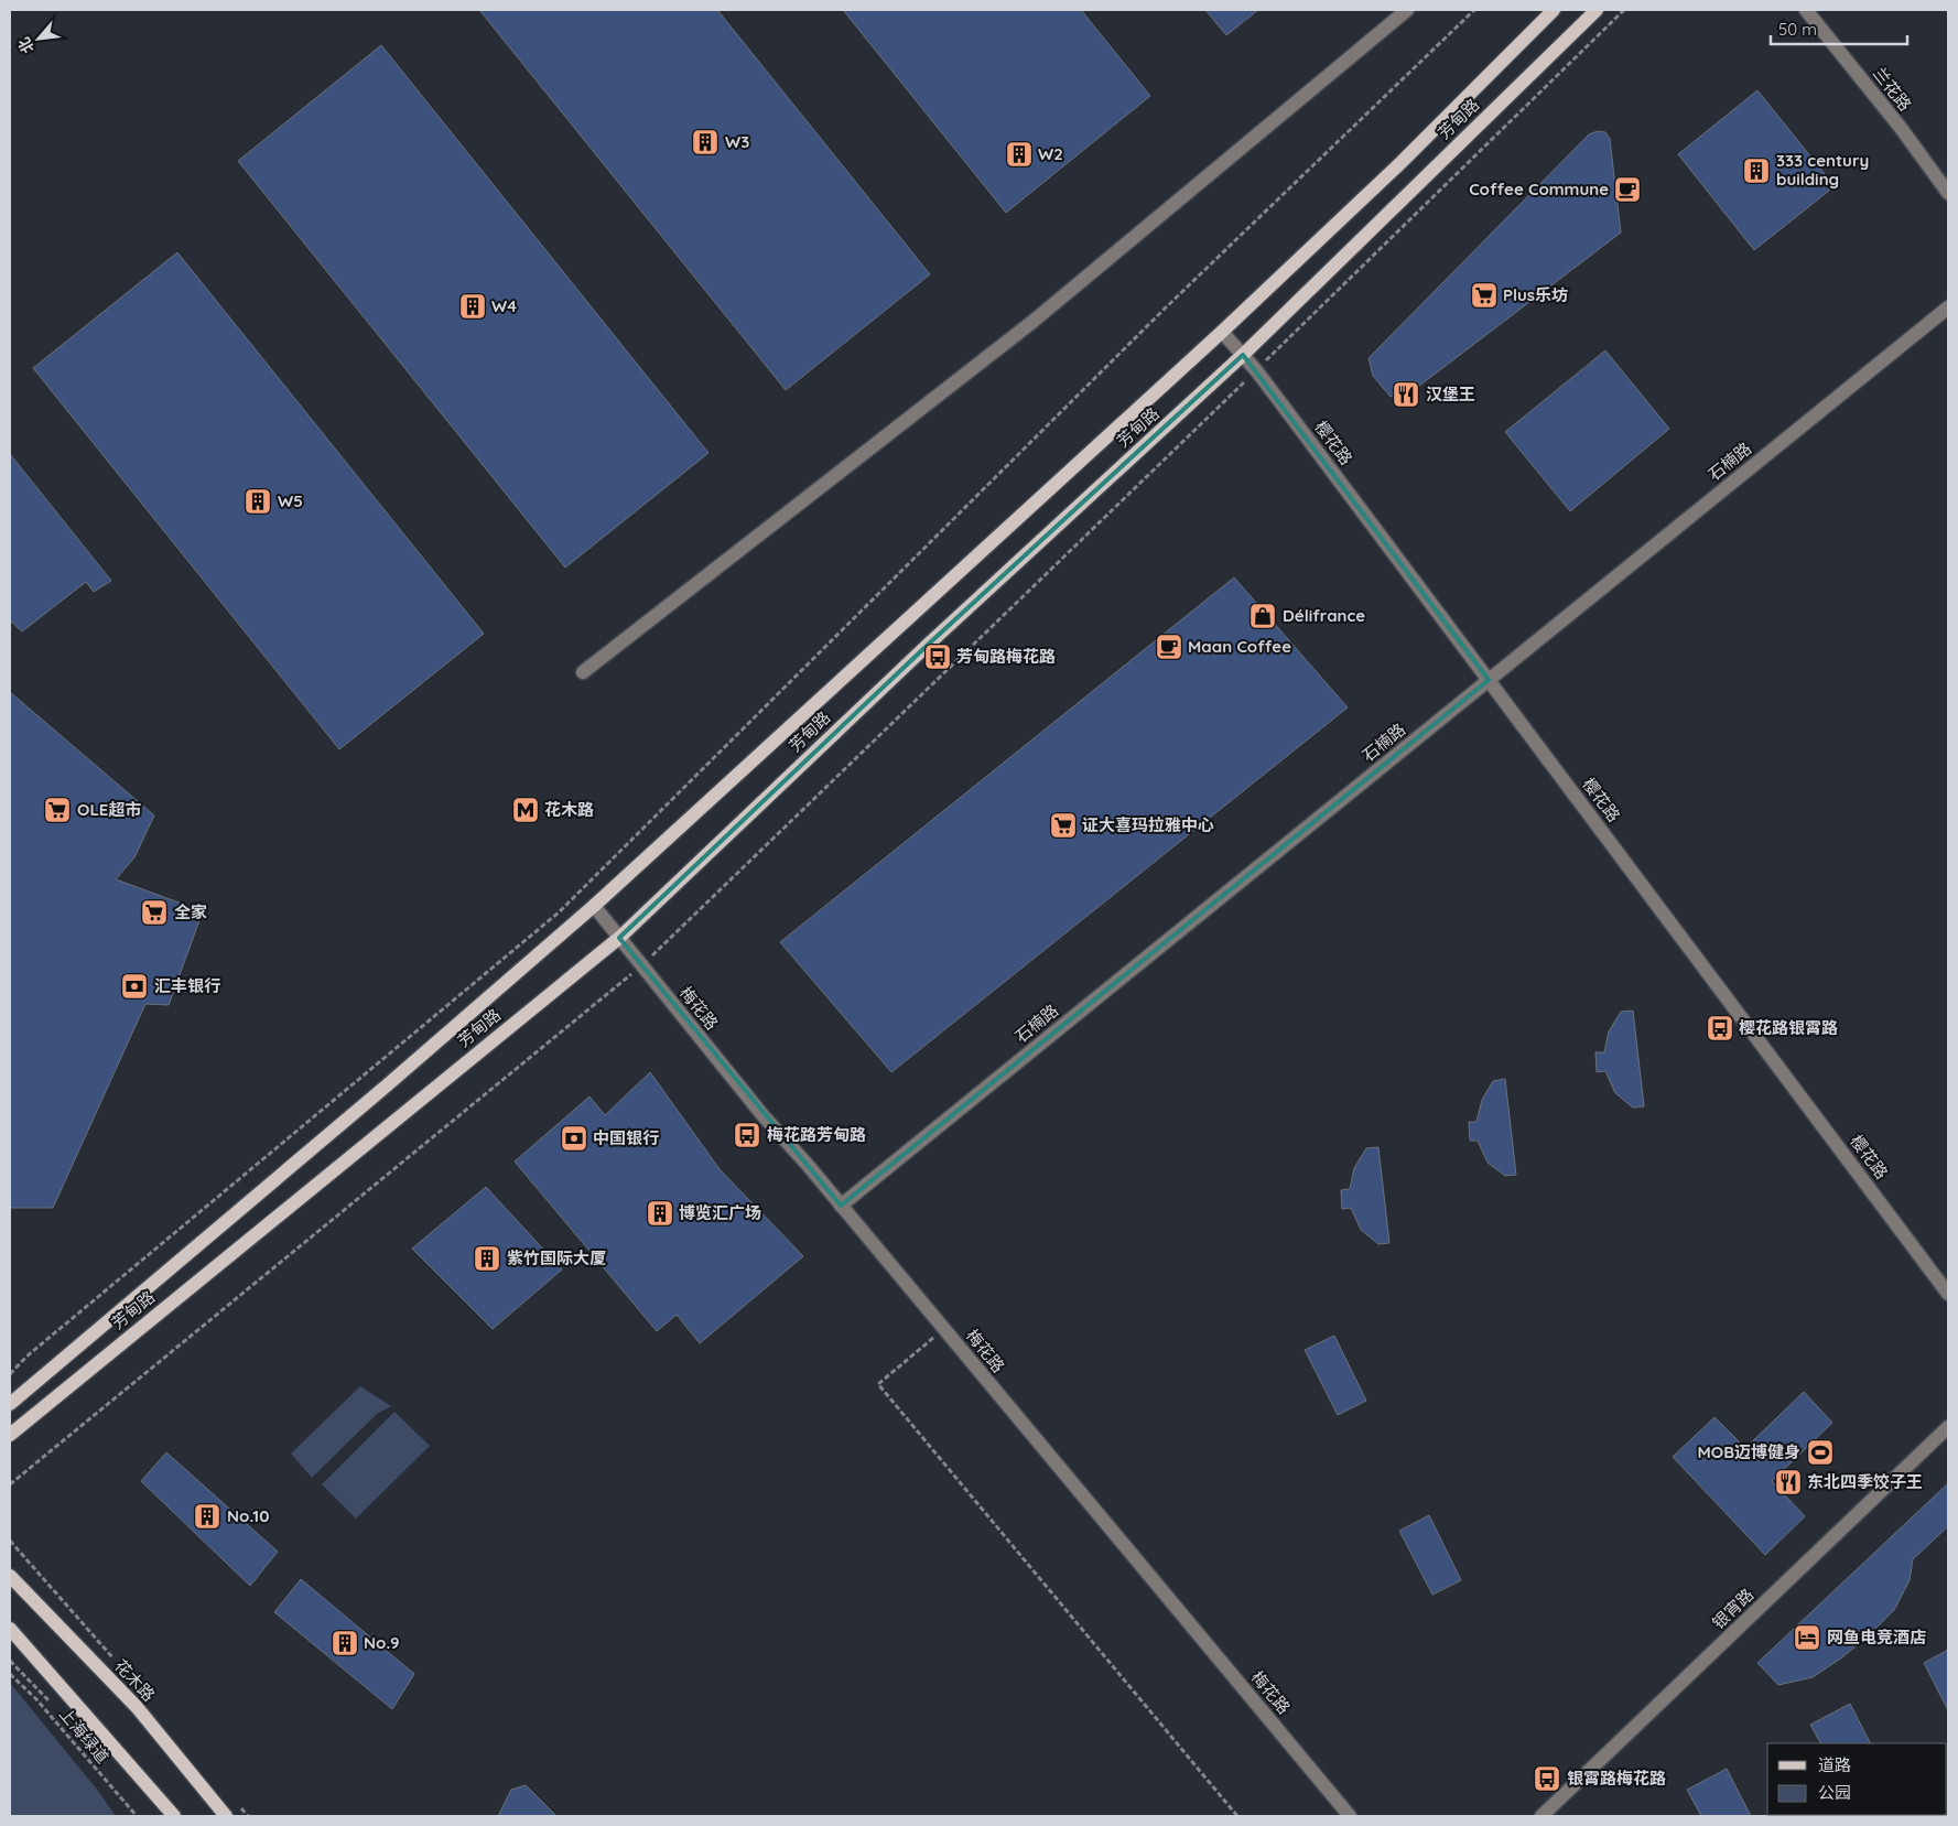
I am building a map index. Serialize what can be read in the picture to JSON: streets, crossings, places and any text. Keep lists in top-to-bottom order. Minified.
{"streets":{"main road":["芳甸路","花木路"],"street":["兰花路","樱花路","石楠路","梅花路","银宵路"],"path":["上海绿道"]},"crossings":[["芳甸路","樱花路"],["芳甸路","梅花路"],["樱花路","石楠路"],["石楠路","梅花路"]],"places":{"building":["W3","W2","333 century building","W4","W5","博览汇广场","紫竹国际大厦","No.10","No.9"],"cafe":["Coffee Commune","Maan Coffee"],"supermarket":["Plus乐坊","OLE超市","证大喜玛拉雅中心","全家"],"restaurant":["汉堡王","东北四季饺子王"],"shop":["Délifrance"],"bus stop":["芳甸路梅花路","樱花路银霄路","梅花路芳甸路","银霄路梅花路"],"metro station":["花木路"],"bank":["汇丰银行","中国银行"],"sports":["MOB迈博健身"],"hotel":["网鱼电竞酒店"]},"legend":["道路","公园"],"scale_bar":"50 m","north":"bottom left"}
